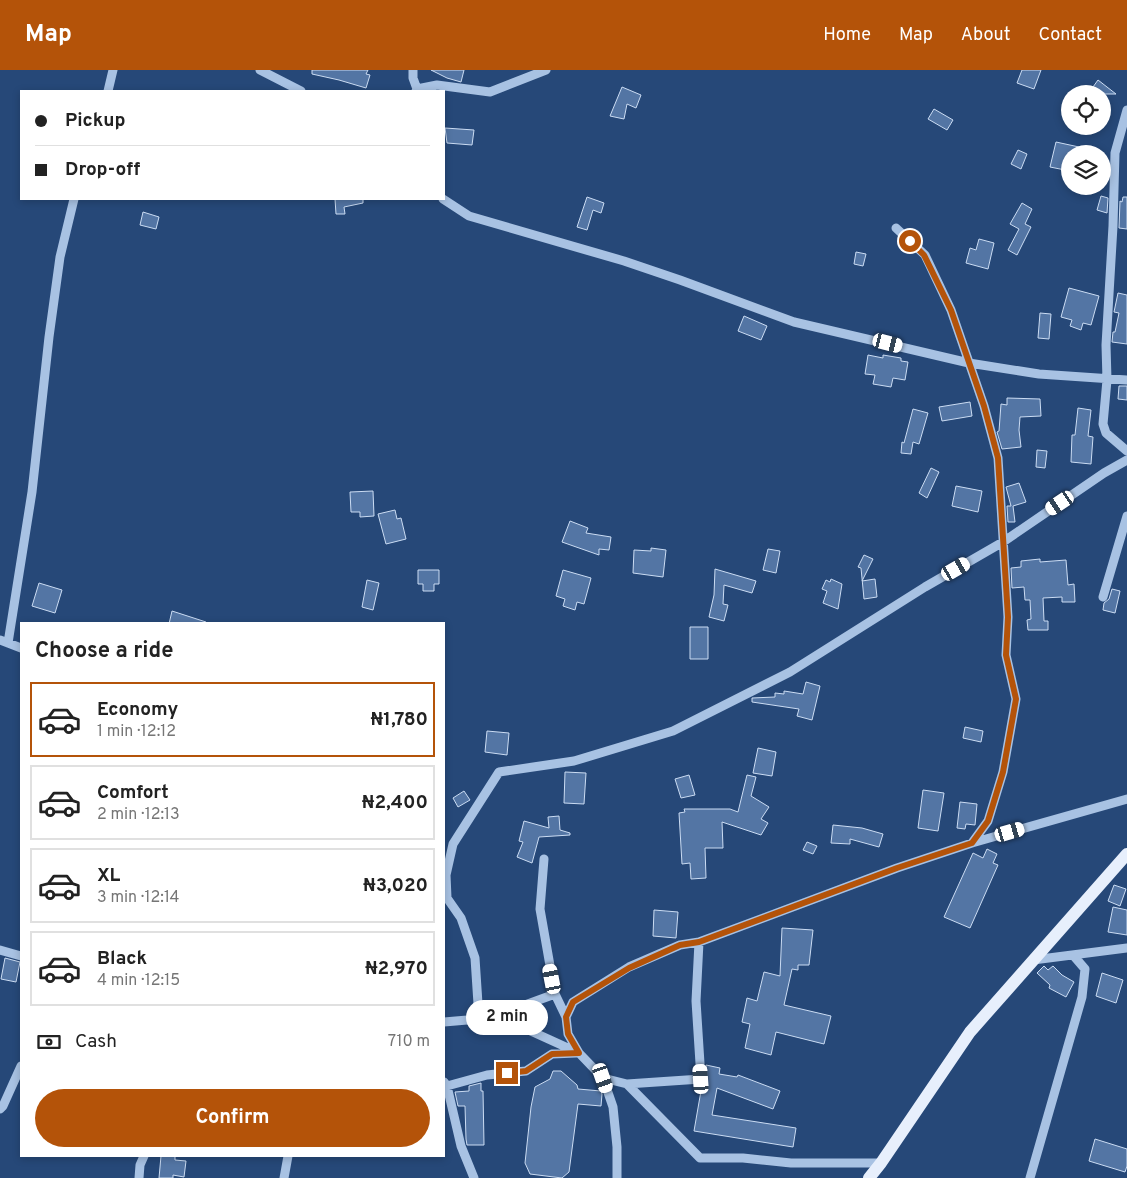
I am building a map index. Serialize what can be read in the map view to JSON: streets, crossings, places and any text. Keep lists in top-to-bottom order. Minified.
{"page":{"header":"Map","nav":["Home","Map","About","Contact"],"banner":["Pickup","Drop-off"],"heading":"Choose a ride","list":[{"name":"Economy","note":"1 min · 12:12","value":"₦1,780"},{"name":"Comfort","note":"2 min · 12:13","value":"₦2,400"},{"name":"XL","note":"3 min · 12:14","value":"₦3,020"},{"name":"Black","note":"4 min · 12:15","value":"₦2,970"}],"bubble":"2 min","pay":["Cash","710 m"],"buttons":"Confirm"}}
